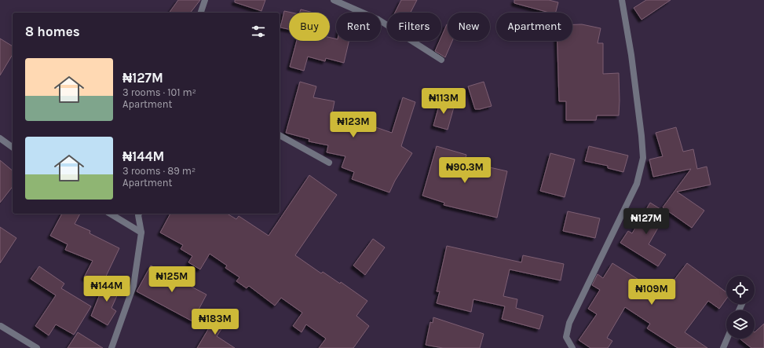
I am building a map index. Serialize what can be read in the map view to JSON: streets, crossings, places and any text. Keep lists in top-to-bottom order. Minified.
{"page":{"chip":["Buy","Rent","Filters","New","Apartment"],"heading":"8 homes","list":[{"name":"₦127M","note":"3 rooms · 101 m² · Apartment"},{"name":"₦144M","note":"3 rooms · 89 m² · Apartment"}],"price":["₦113M","₦123M","₦90.3M","₦127M","₦125M","₦144M","₦109M","₦183M"]}}
